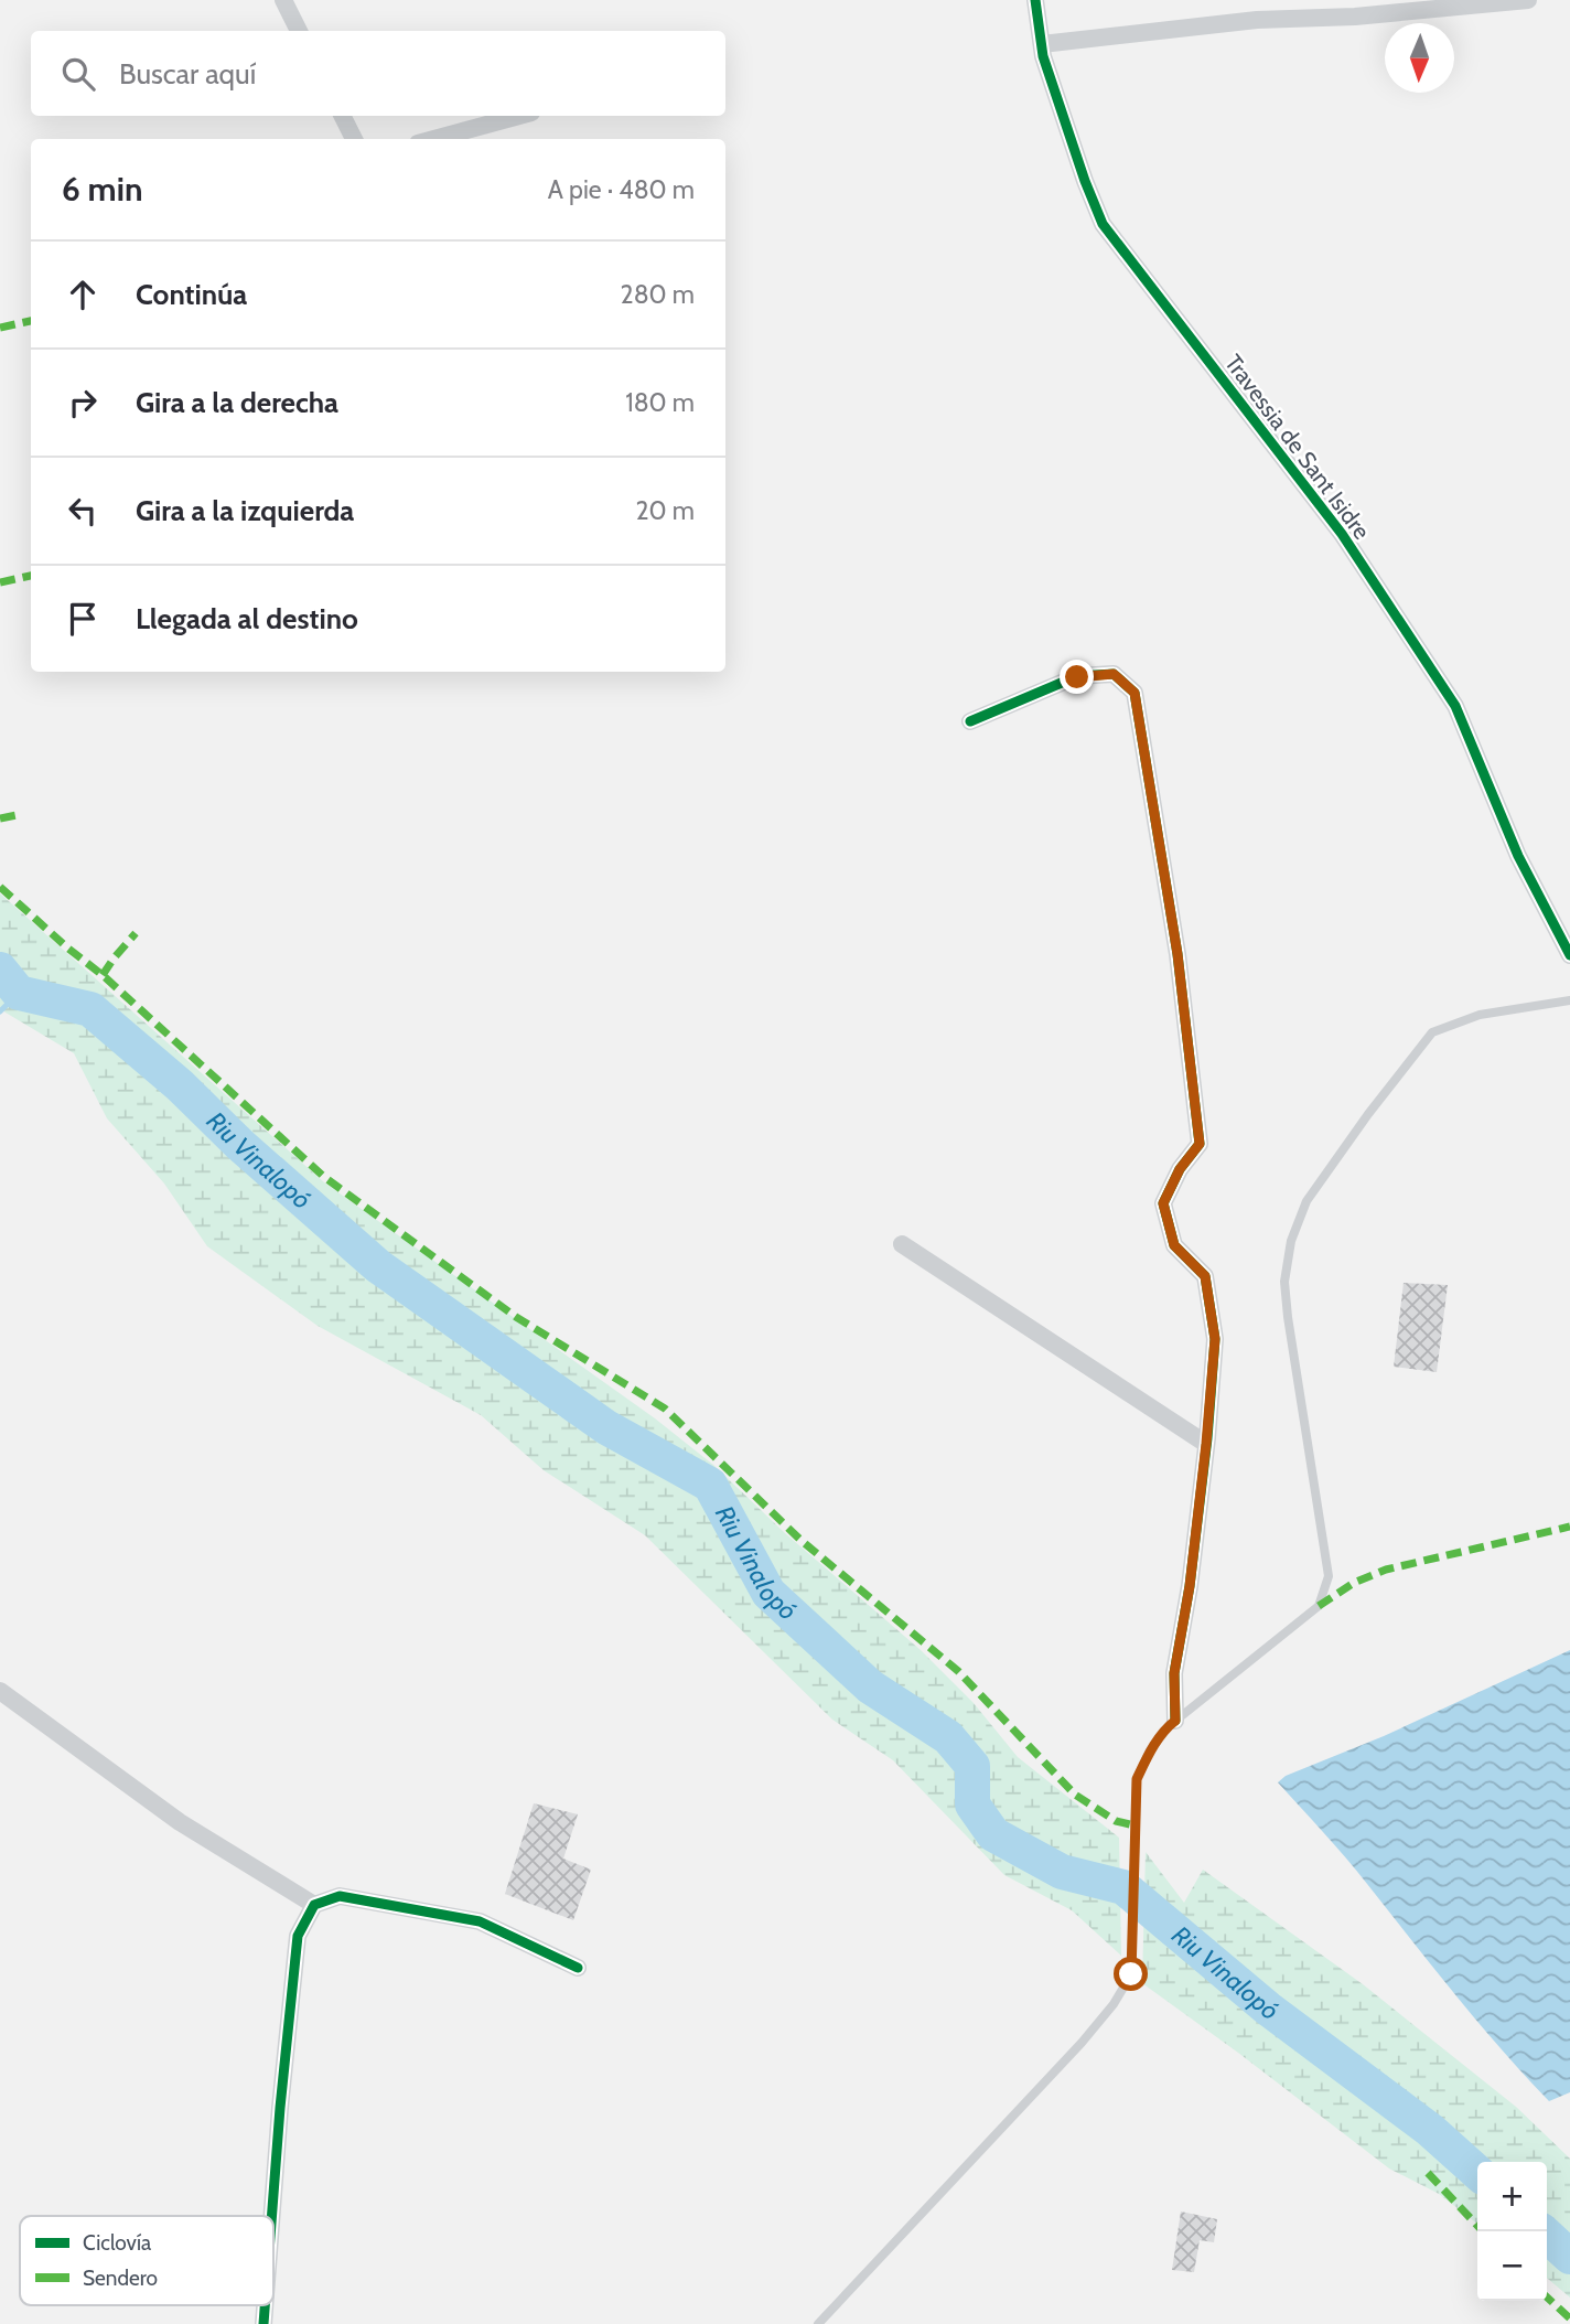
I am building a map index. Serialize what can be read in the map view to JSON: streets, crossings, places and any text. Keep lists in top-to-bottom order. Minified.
{"streets":{"street":["Travessia de Sant Isidre"]},"water":["Riu Vinalopó"],"legend":["Ciclovía","Sendero"],"north":"bottom","page":{"search":"Buscar aquí","heading":["6 min","A pie · 480 m"],"list":[["Continúa","280 m"],["Gira a la derecha","180 m"],["Gira a la izquierda","20 m"],"Llegada al destino"],"map_buttons":["+","−"]}}
